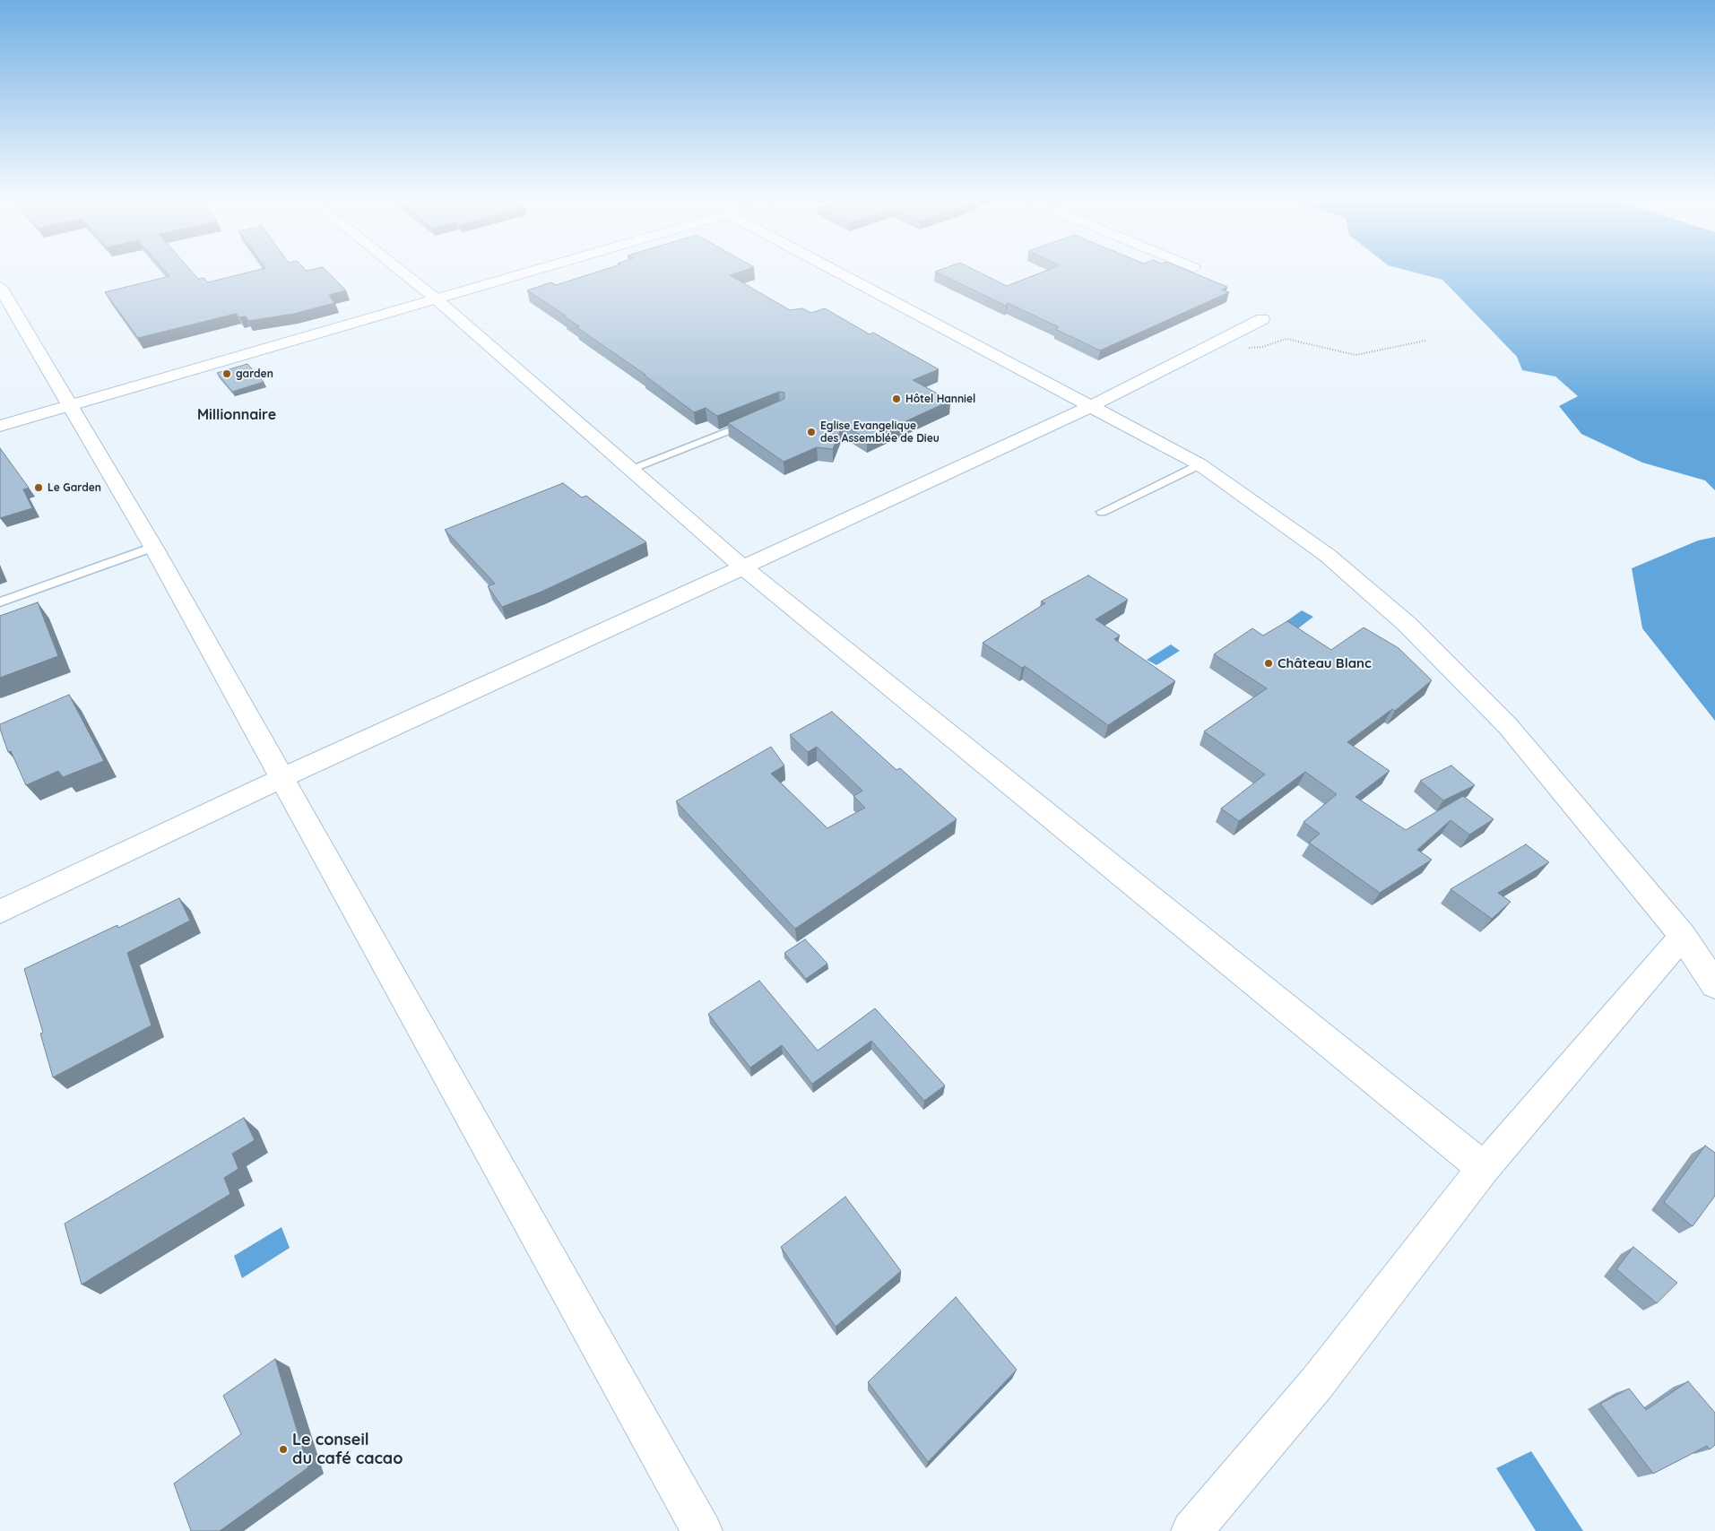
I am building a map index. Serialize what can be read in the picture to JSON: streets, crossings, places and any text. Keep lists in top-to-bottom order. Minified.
{"districts":["Millionnaire"],"places":["garden","Hôtel Hanniel","Eglise Evangelique des Assemblée de Dieu","Le Garden","Château Blanc","Le conseil du café cacao"]}
